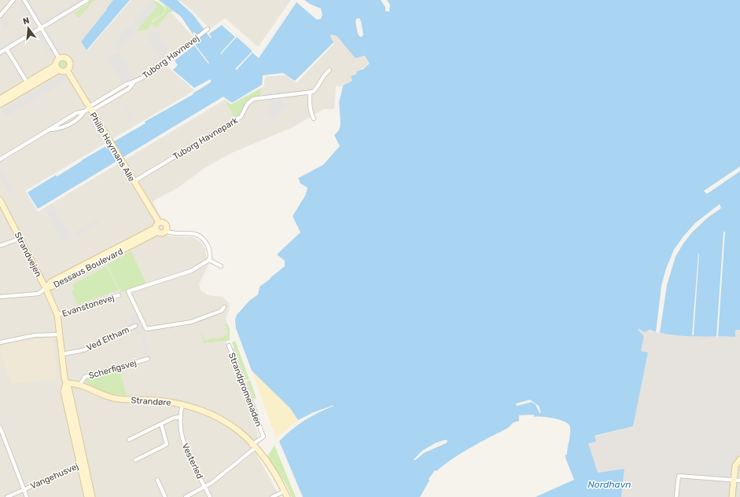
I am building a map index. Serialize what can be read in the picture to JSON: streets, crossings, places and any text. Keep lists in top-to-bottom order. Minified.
{"streets":{"street":["Tuborg Havnevej","Tuborg Havnepark","Philip Heymans Alle","Strandvejen","Dessaus Boulevard","Evanstonevej","Ved Eltham","Scherfigsvej","Strandpromenaden","Strandøre","Vesterled","Vangehusvej"]},"crossings":[["Tuborg Havnevej","Philip Heymans Alle"],["Tuborg Havnepark","Philip Heymans Alle"],["Philip Heymans Alle","Dessaus Boulevard"],["Strandvejen","Dessaus Boulevard"],["Strandvejen","Evanstonevej"],["Strandvejen","Ved Eltham"],["Strandvejen","Strandøre"],["Strandvejen","Vangehusvej"],["Scherfigsvej","Strandøre"],["Strandpromenaden","Strandøre"],["Strandøre","Vesterled"]],"water":["Nordhavn"],"north":"top"}
